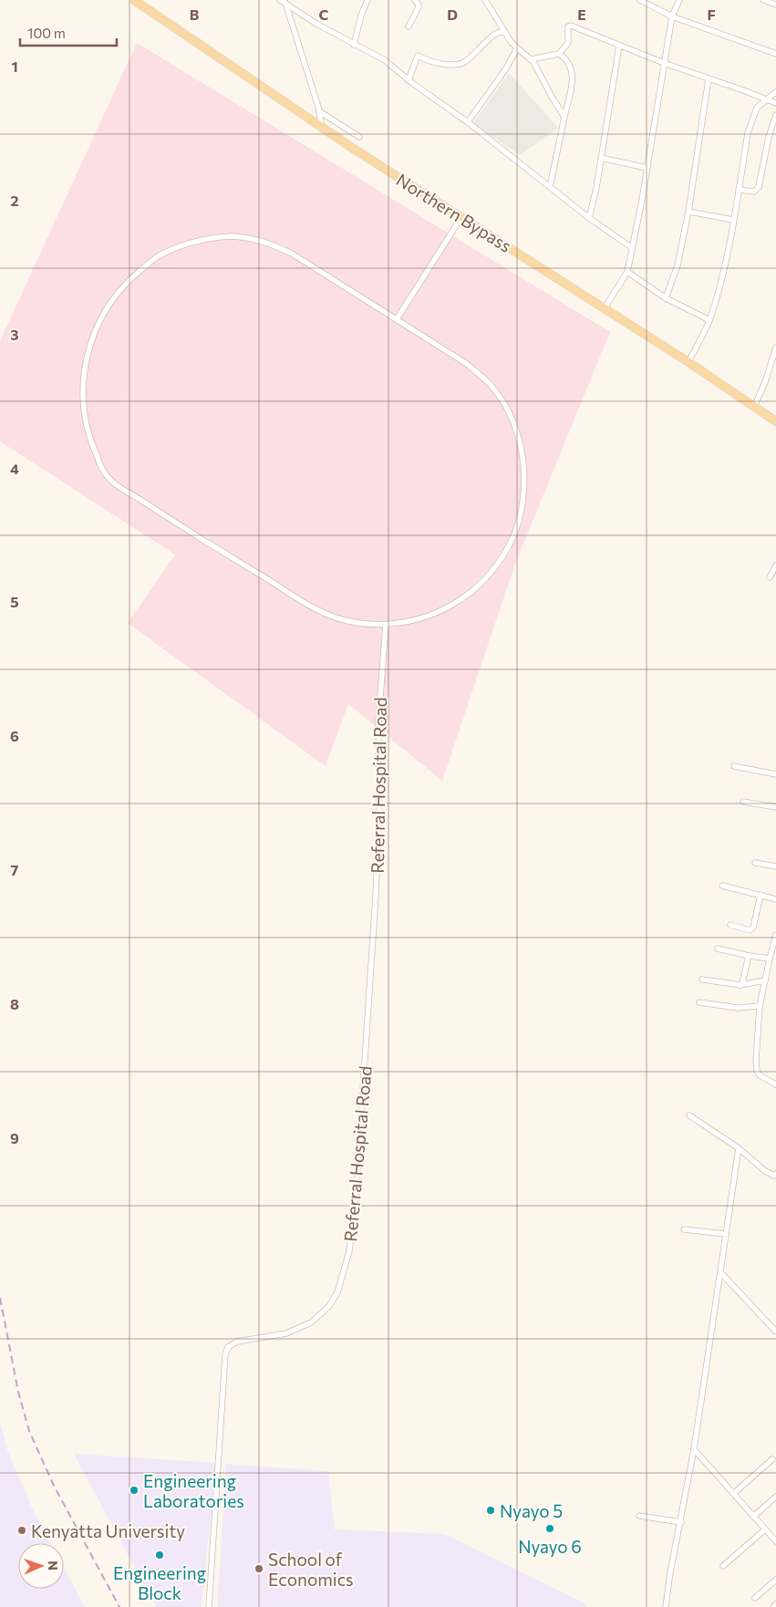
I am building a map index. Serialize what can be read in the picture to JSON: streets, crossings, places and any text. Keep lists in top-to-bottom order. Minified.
{"streets":{"main road":["Northern Bypass"],"street":["Referral Hospital Road"]},"places":["Engineering Laboratories","Nyayo 5","Nyayo 6","Kenyatta University","Engineering Block","School of Economics"],"scale_bar":"100 m","north":"right","grid":{"columns":["B","C","D","E","F"],"rows":["1","2","3","4","5","6","7","8","9"]}}
